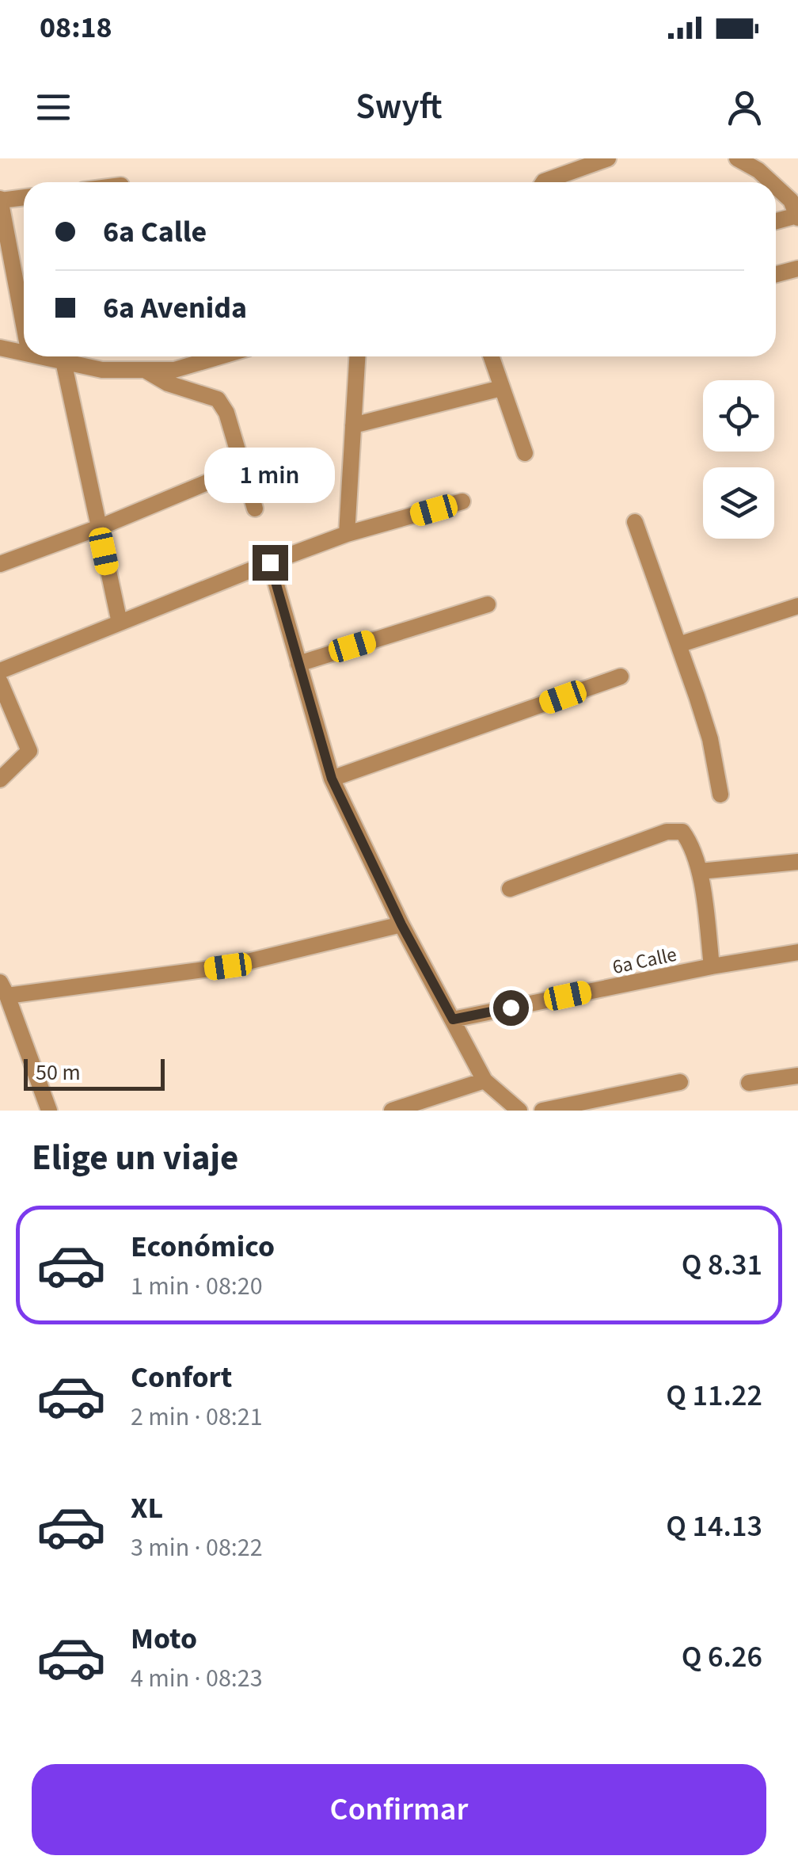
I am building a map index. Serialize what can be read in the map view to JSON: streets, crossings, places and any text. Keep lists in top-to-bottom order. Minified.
{"streets":{"street":["6a Calle"]},"scale_bar":"50 m","page":{"status":"08:18","header":"Swyft","banner":["6a Calle","6a Avenida"],"bubble":"1 min","scale":"50 m","heading":"Elige un viaje","list":[{"name":"Económico","note":"1 min · 08:20","value":"Q 8.31"},{"name":"Confort","note":"2 min · 08:21","value":"Q 11.22"},{"name":"XL","note":"3 min · 08:22","value":"Q 14.13"},{"name":"Moto","note":"4 min · 08:23","value":"Q 6.26"}],"buttons":"Confirmar"}}
